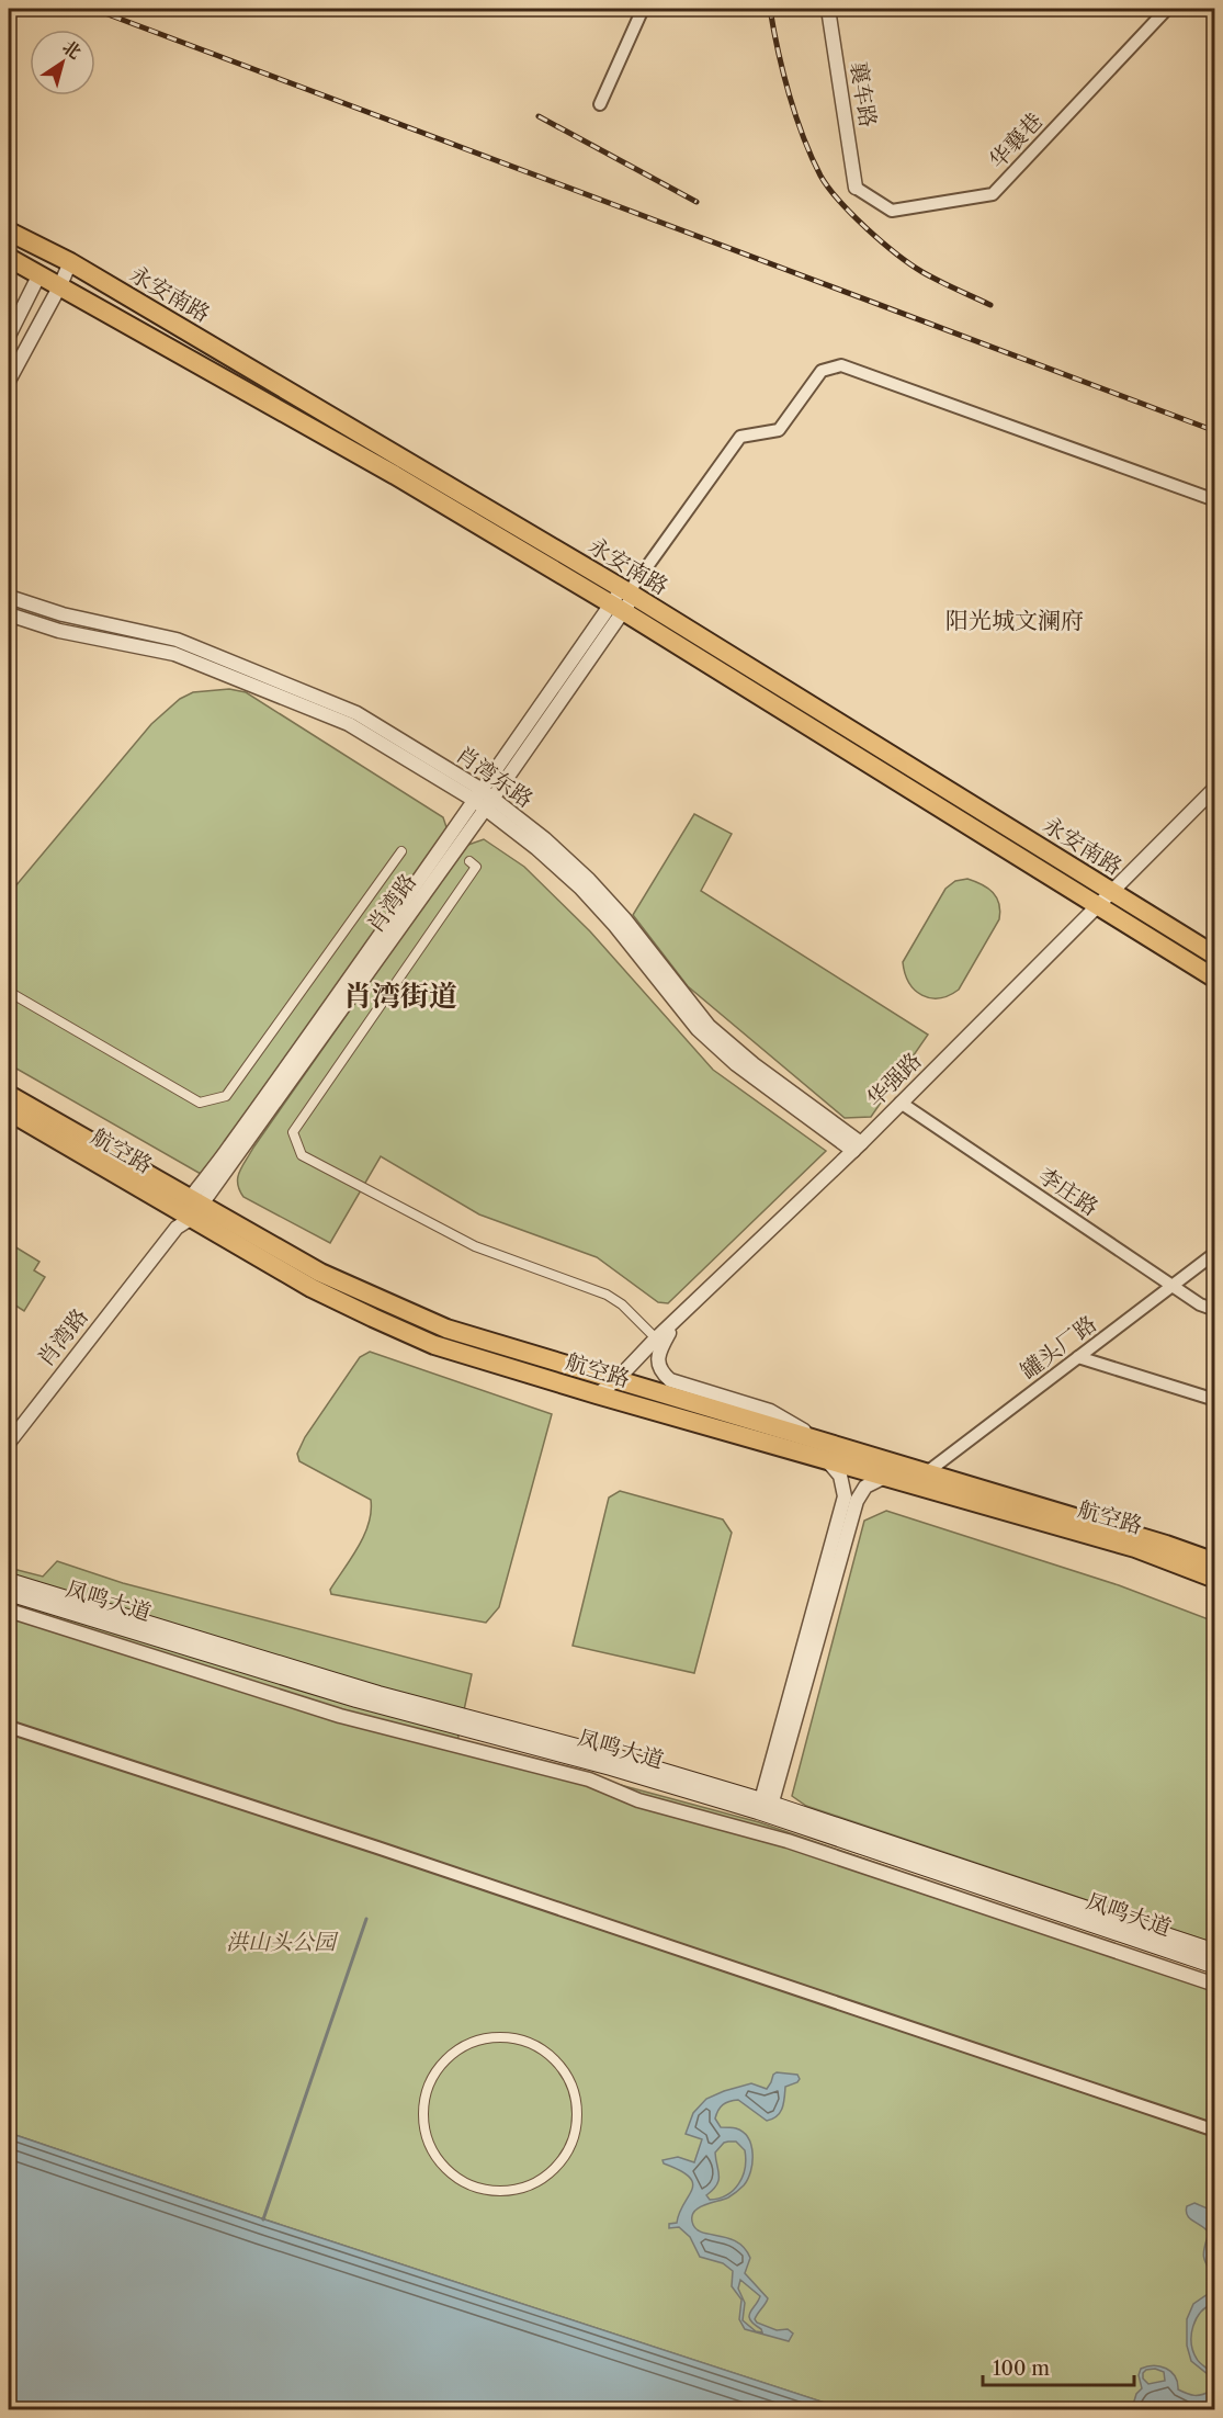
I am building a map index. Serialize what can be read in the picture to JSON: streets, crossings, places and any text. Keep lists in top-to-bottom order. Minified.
{"streets":{"main road":["永安南路","航空路","凤鸣大道"],"street":["襄车路","华襄巷","肖湾东路","肖湾路","华强路","李庄路","罐头厂路"]},"crossings":[["襄车路","华襄巷"],["永安南路","肖湾路"],["永安南路","华强路"],["肖湾东路","肖湾路"],["肖湾东路","华强路"],["肖湾路","航空路"],["华强路","航空路"],["华强路","李庄路"],["航空路","罐头厂路"],["李庄路","罐头厂路"]],"districts":["阳光城文澜府","肖湾街道"],"parks":["洪山头公园"],"scale_bar":"100 m","north":"top right"}
